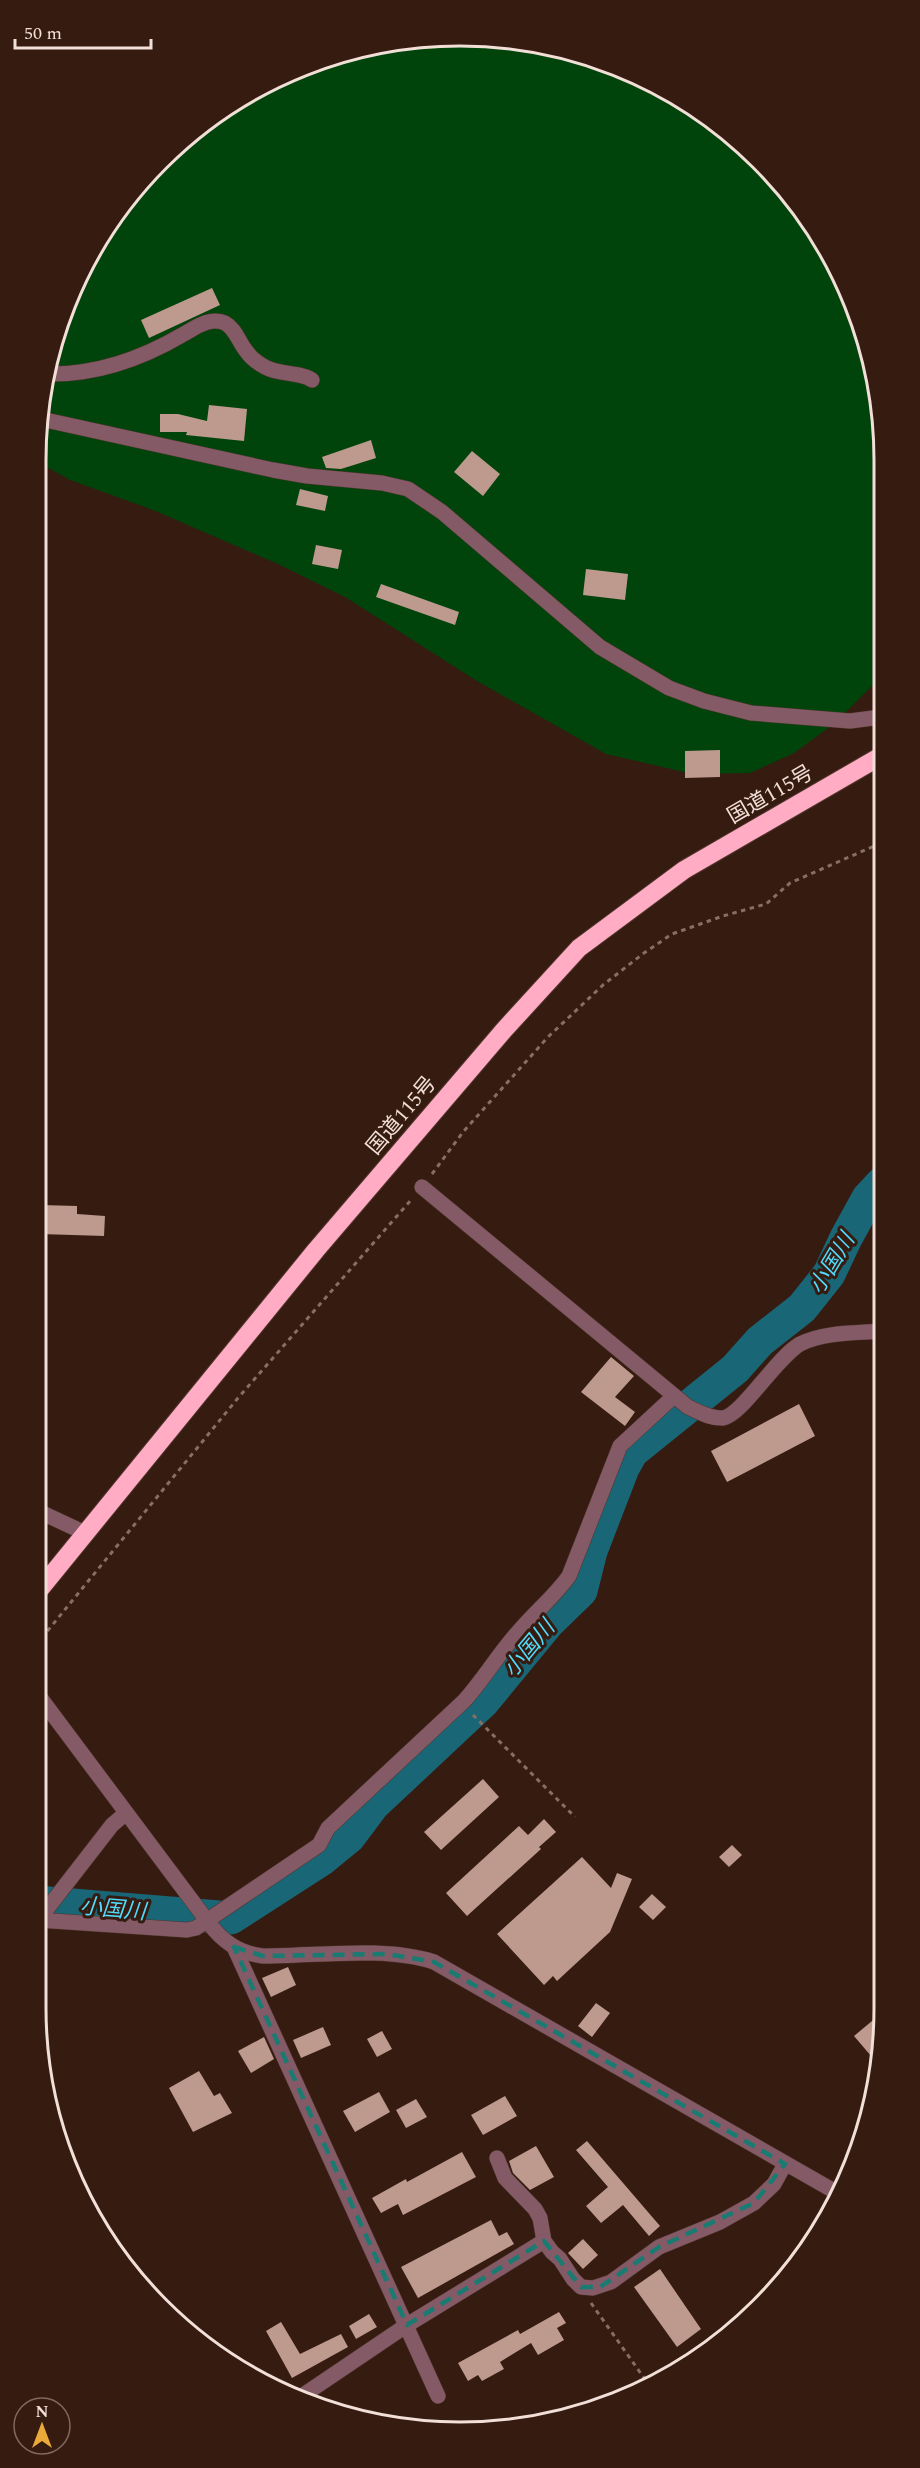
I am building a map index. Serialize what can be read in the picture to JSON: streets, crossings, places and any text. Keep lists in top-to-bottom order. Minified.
{"streets":{"highway":["国道115号"]},"water":["小国川"],"scale_bar":"50 m","north":"top"}
